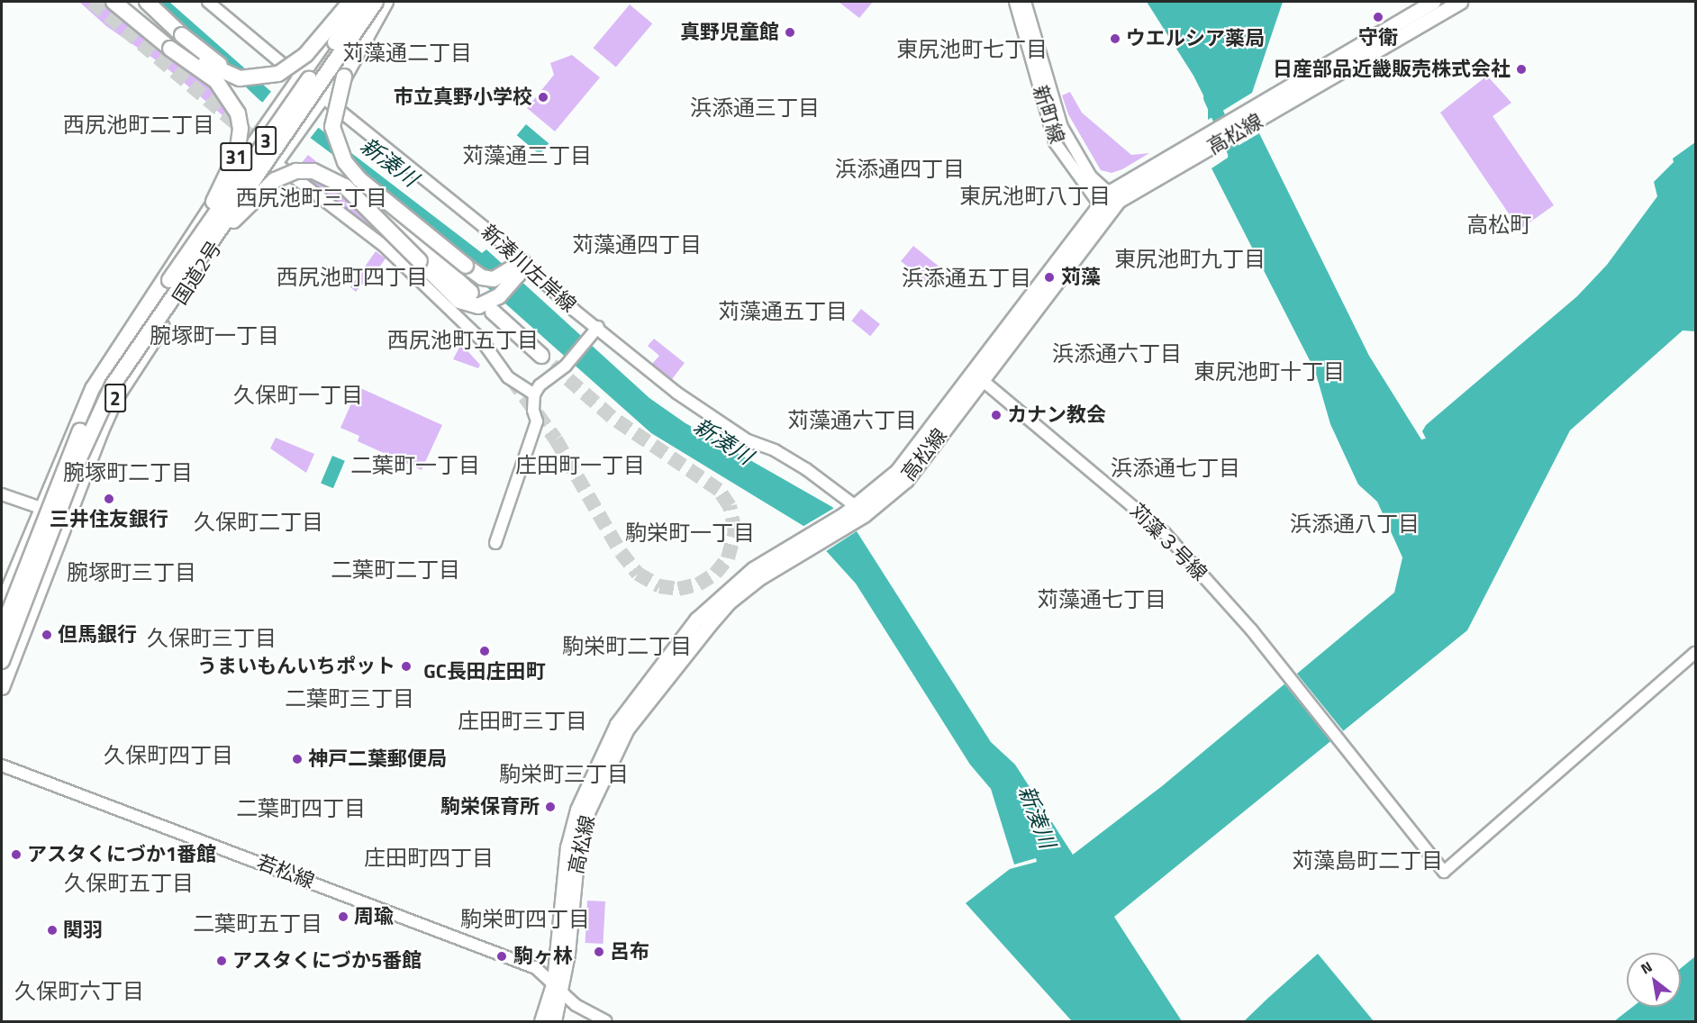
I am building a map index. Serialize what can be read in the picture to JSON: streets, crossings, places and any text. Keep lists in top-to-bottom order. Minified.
{"streets":{"highway":["3","31"],"main road":["高松線","国道2号","2"],"street":["新町線","新湊川左岸線","苅藻３号線","若松線"]},"crossings":[["新町線","高松線"],["高松線","新湊川左岸線"],["高松線","苅藻３号線"],["高松線","若松線"],["3","31"],["31","国道2号"],["新湊川左岸線","国道2号"]],"districts":["東尻池町七丁目","苅藻通二丁目","浜添通三丁目","西尻池町二丁目","苅藻通三丁目","浜添通四丁目","東尻池町八丁目","西尻池町三丁目","高松町","苅藻通四丁目","東尻池町九丁目","西尻池町四丁目","浜添通五丁目","苅藻通五丁目","腕塚町一丁目","西尻池町五丁目","浜添通六丁目","東尻池町十丁目","久保町一丁目","苅藻通六丁目","二葉町一丁目","庄田町一丁目","浜添通七丁目","腕塚町二丁目","久保町二丁目","浜添通八丁目","駒栄町一丁目","二葉町二丁目","腕塚町三丁目","苅藻通七丁目","久保町三丁目","駒栄町二丁目","二葉町三丁目","庄田町三丁目","久保町四丁目","駒栄町三丁目","二葉町四丁目","庄田町四丁目","苅藻島町二丁目","久保町五丁目","駒栄町四丁目","二葉町五丁目","久保町六丁目"],"water":["新湊川"],"places":["守衛","真野児童館","ウエルシア薬局","日産部品近畿販売株式会社","市立真野小学校","苅藻","カナン教会","三井住友銀行","但馬銀行","GC長田庄田町","うまいもんいちポット","神戸二葉郵便局","駒栄保育所","アスタくにづか1番館","周瑜","関羽","呂布","駒ヶ林","アスタくにづか5番館"],"north":"top left"}
